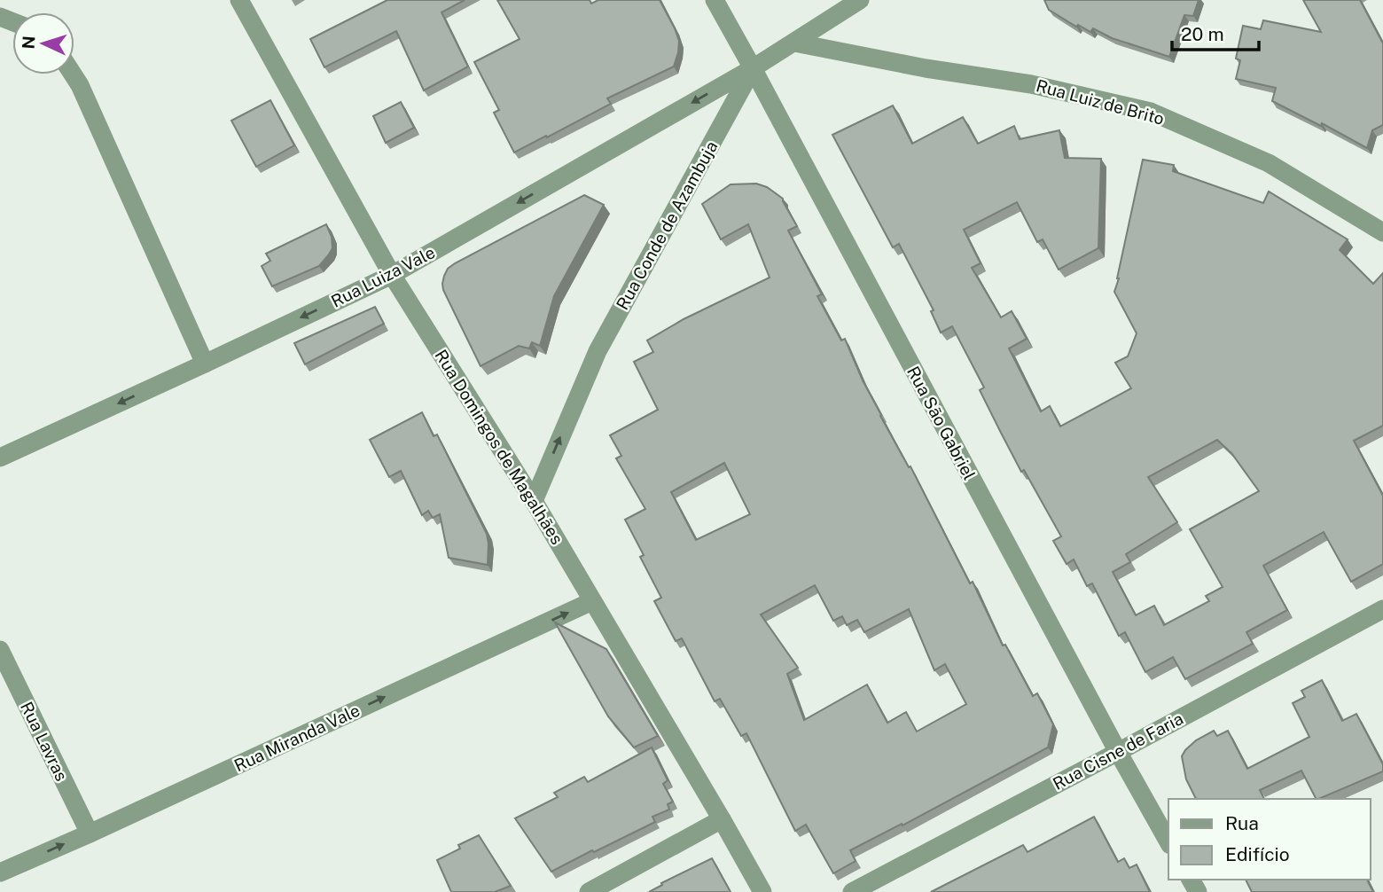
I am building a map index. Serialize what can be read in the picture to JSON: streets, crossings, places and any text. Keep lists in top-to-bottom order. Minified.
{"streets":{"street":["Rua Luiz de Brito","Rua Conde de Azambuja","Rua Luiza Vale","Rua São Gabriel","Rua Domingos de Magalhães","Rua Miranda Vale","Rua Lavras","Rua Cisne de Faria"]},"crossings":[["Rua Luiz de Brito","Rua Conde de Azambuja"],["Rua Conde de Azambuja","Rua Luiza Vale"],["Rua Conde de Azambuja","Rua São Gabriel"],["Rua Conde de Azambuja","Rua Domingos de Magalhães"],["Rua Luiza Vale","Rua São Gabriel"],["Rua Luiza Vale","Rua Domingos de Magalhães"],["Rua São Gabriel","Rua Cisne de Faria"],["Rua Domingos de Magalhães","Rua Miranda Vale"],["Rua Miranda Vale","Rua Lavras"]],"one_way":["Rua Conde de Azambuja","Rua Luiza Vale","Rua Miranda Vale"],"legend":["Rua","Edifício"],"scale_bar":"20 m","north":"left"}
